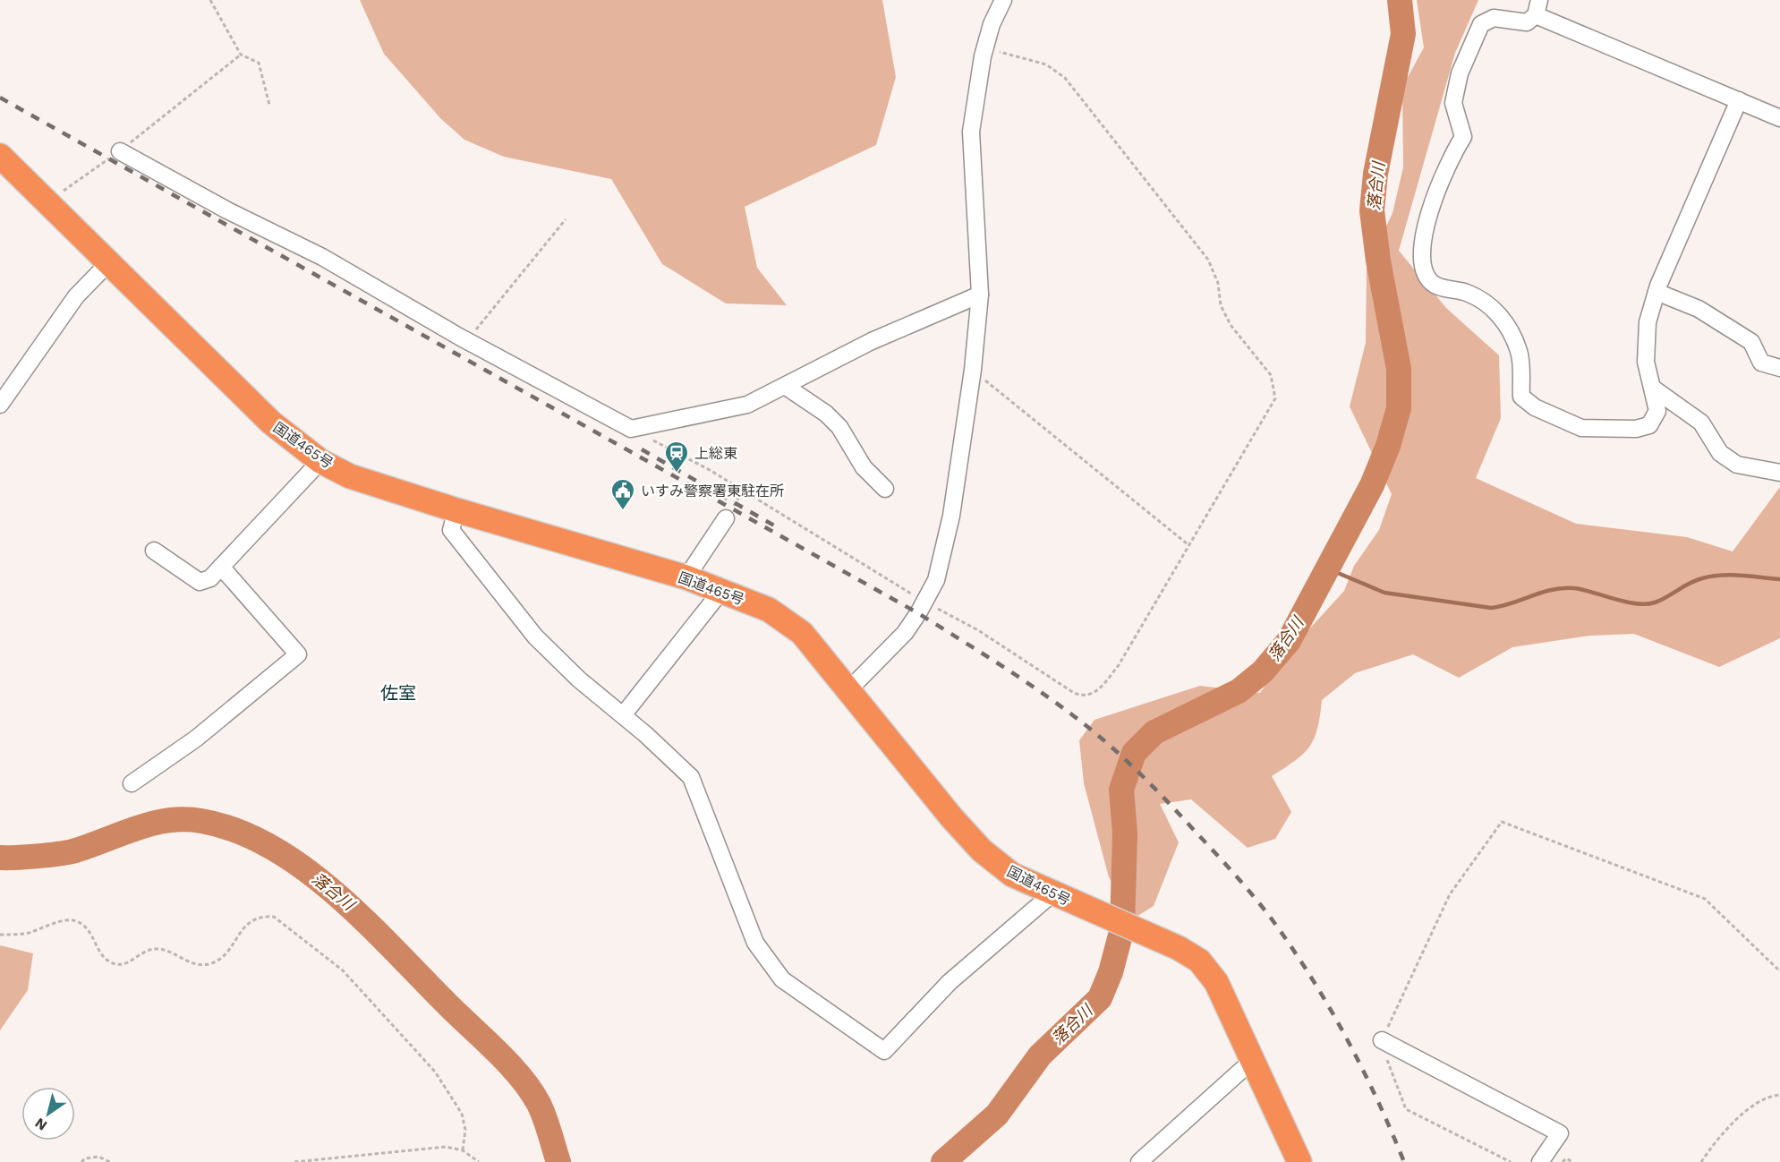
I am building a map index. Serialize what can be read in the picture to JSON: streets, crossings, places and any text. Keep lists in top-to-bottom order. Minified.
{"streets":{"highway":["国道465号"]},"districts":["佐室"],"water":["落合川"],"places":{"station":["上総東"],"public building":["いすみ警察署東駐在所"]},"north":"bottom left"}
